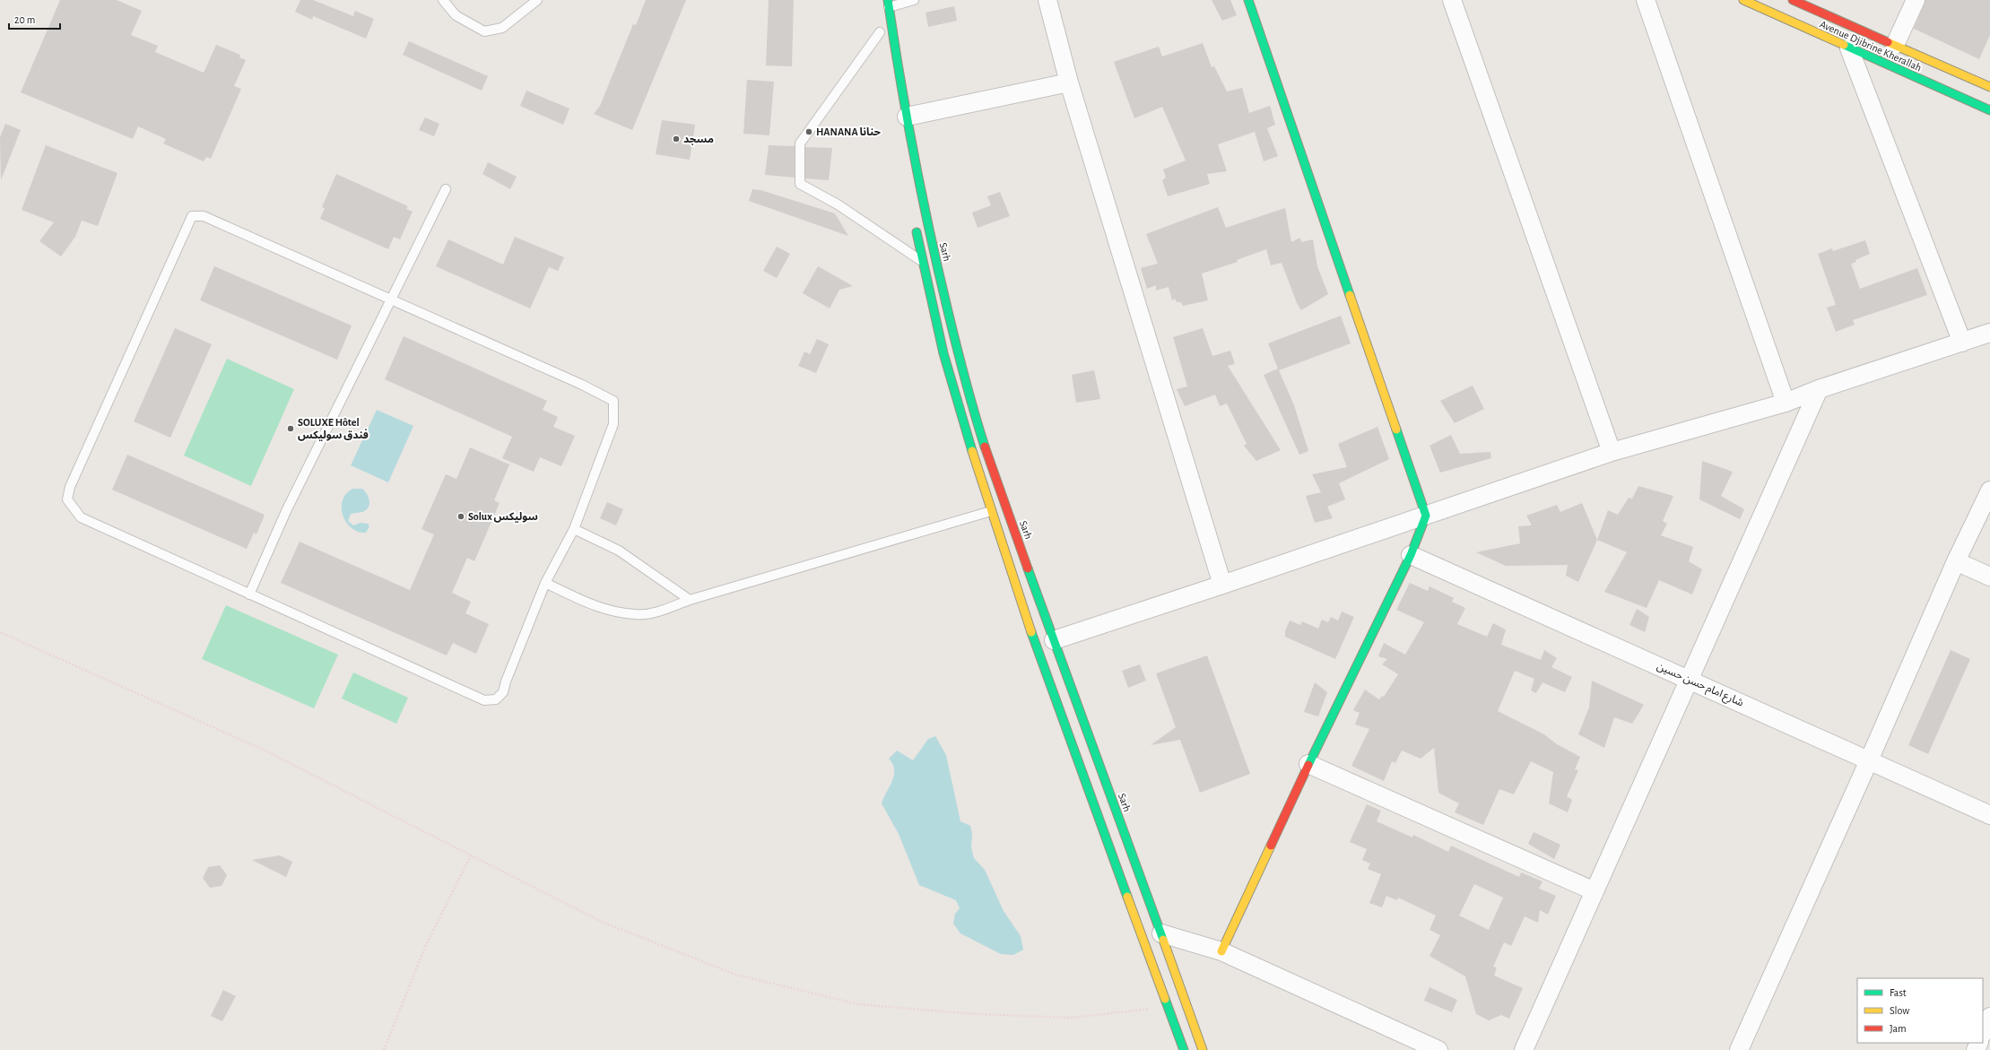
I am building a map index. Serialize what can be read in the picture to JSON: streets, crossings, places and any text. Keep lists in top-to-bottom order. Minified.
{"streets":{"main road":["Avenue Djibrine Kherallah","Sarh"],"street":["شارع امام حسن حسين"]},"places":["HANANA حنانا","مسجد","SOLUXE Hôtel فندق سوليكس","Solux سوليكس"],"legend":["Fast","Slow","Jam"],"scale_bar":"20 m"}
